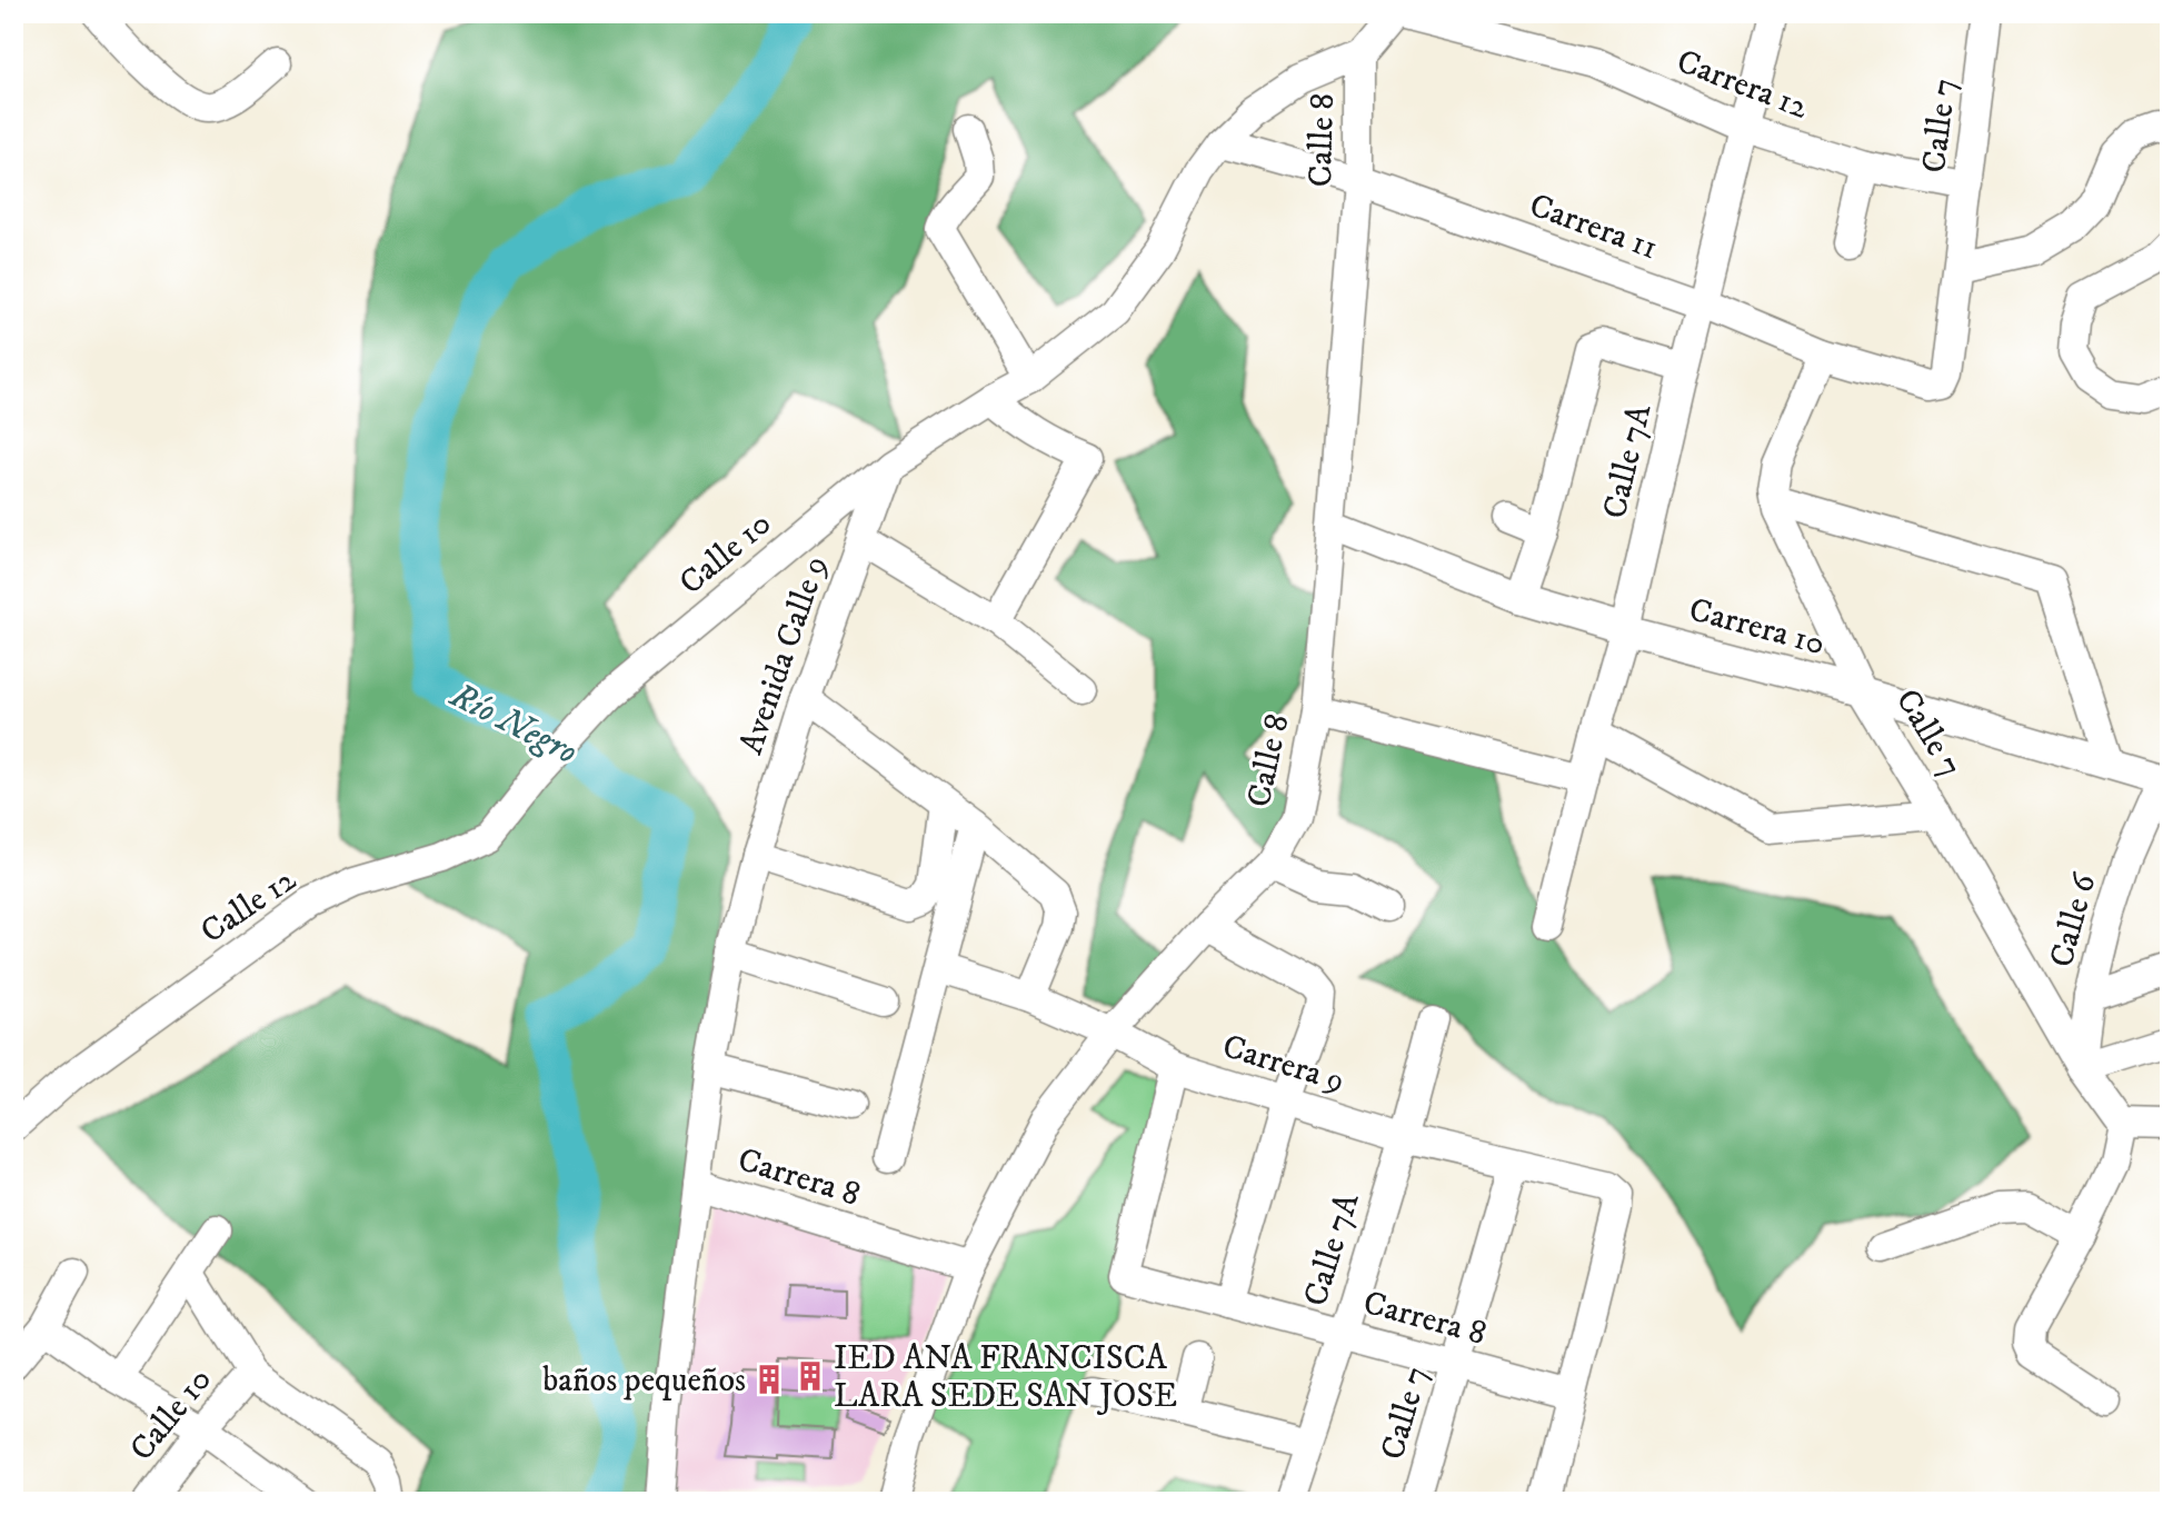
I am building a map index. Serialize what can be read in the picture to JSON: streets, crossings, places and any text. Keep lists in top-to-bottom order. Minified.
{"streets":{"street":["Carrera 12","Calle 7","Calle 8","Carrera 11","Calle 7A","Calle 10","Carrera 10","Avenida Calle 9","Calle 12","Calle 6","Carrera 9","Carrera 8"]},"crossings":[["Carrera 12","Calle 7"],["Carrera 12","Calle 7A"],["Calle 7","Carrera 11"],["Calle 7","Carrera 10"],["Calle 7","Calle 6"],["Calle 7","Carrera 9"],["Calle 7","Carrera 8"],["Calle 8","Carrera 11"],["Calle 8","Carrera 10"],["Calle 8","Carrera 9"],["Calle 8","Carrera 8"],["Carrera 11","Calle 7A"],["Calle 7A","Carrera 10"],["Calle 7A","Carrera 9"],["Calle 7A","Carrera 8"],["Calle 10","Avenida Calle 9"],["Calle 10","Calle 12"],["Carrera 10","Calle 6"],["Avenida Calle 9","Carrera 8"],["Carrera 9","Carrera 8"]],"water":["Río Negro"],"places":{"building":["IED ANA FRANCISCA LARA SEDE SAN JOSE","baños pequeños"]}}
